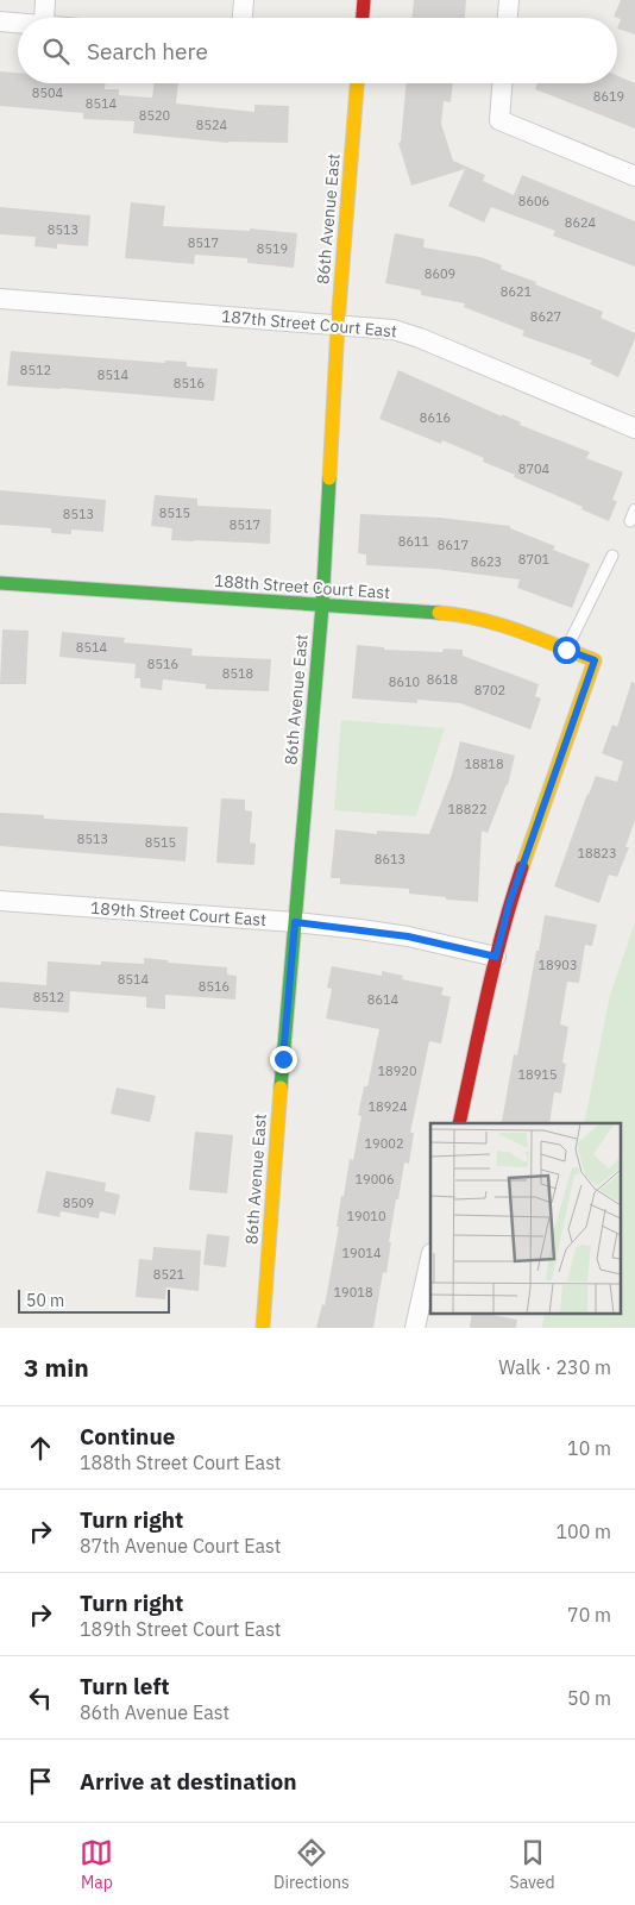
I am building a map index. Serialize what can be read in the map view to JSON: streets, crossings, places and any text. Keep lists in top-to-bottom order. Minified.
{"streets":{"street":["86th Avenue East","187th Street Court East","188th Street Court East","189th Street Court East"]},"crossings":[["86th Avenue East","187th Street Court East"],["86th Avenue East","188th Street Court East"],["86th Avenue East","189th Street Court East"],["188th Street Court East","189th Street Court East"]],"house_numbers":["8504","8619","8514","8520","8524","8606","8624","8513","8517","8519","8609","8621","8627","8512","8514","8516","8616","8704","8515","8513","8517","8611","8617","8701","8623","8514","8516","8518","8618","8610","8702","18818","18822","8513","8515","18823","8613","18903","8514","8516","8512","8614","18920","18915","18924","19002","19006","8509","19010","19014","8521","19018"],"scale_bar":"50 m","page":{"search":"Search here","scale":"50 m","heading":["3 min","Walk · 230 m"],"list":[["Continue","188th Street Court East","10 m"],["Turn right","87th Avenue Court East","100 m"],["Turn right","189th Street Court East","70 m"],["Turn left","86th Avenue East","50 m"],"Arrive at destination"],"nav":["Map","Directions","Saved"]}}
